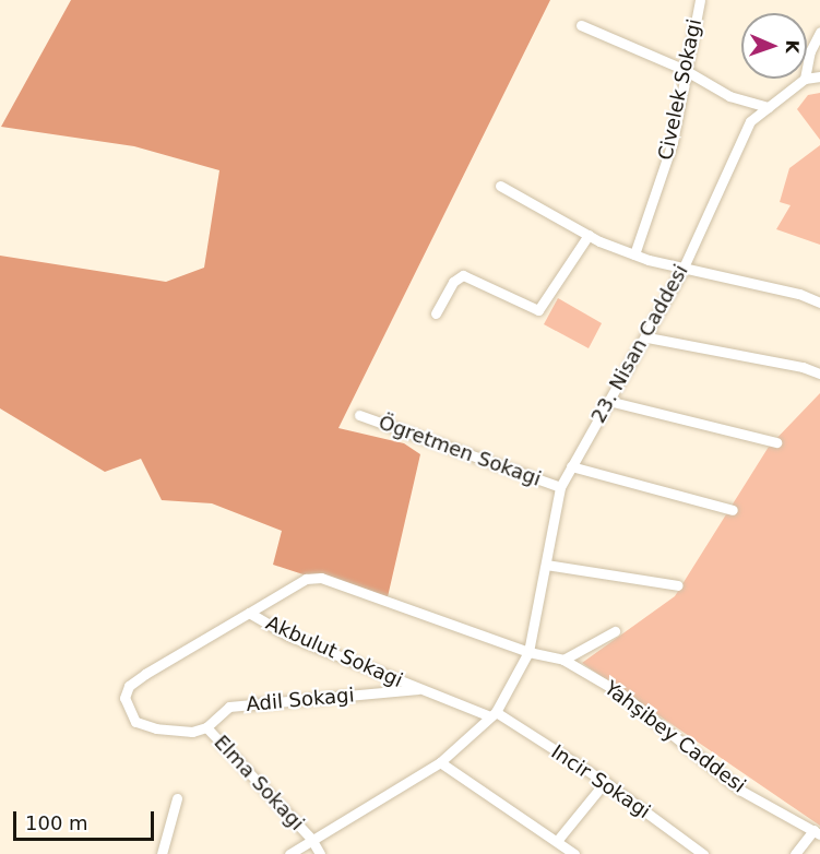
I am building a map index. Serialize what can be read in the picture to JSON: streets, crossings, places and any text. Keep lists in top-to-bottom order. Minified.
{"streets":{"street":["Civelek Sokagi","23. Nisan Caddesi","Ögretmen Sokagi","Akbulut Sokagi","Adil Sokagi","Yahşibey Caddesi","Incir Sokagi","Elma Sokagi"]},"crossings":[["23. Nisan Caddesi","Ögretmen Sokagi"],["23. Nisan Caddesi","Akbulut Sokagi"],["23. Nisan Caddesi","Yahşibey Caddesi"],["23. Nisan Caddesi","Incir Sokagi"],["23. Nisan Caddesi","Elma Sokagi"],["Akbulut Sokagi","Adil Sokagi"],["Akbulut Sokagi","Yahşibey Caddesi"],["Akbulut Sokagi","Incir Sokagi"],["Akbulut Sokagi","Elma Sokagi"],["Adil Sokagi","Elma Sokagi"]],"scale_bar":"100 m","north":"right"}
